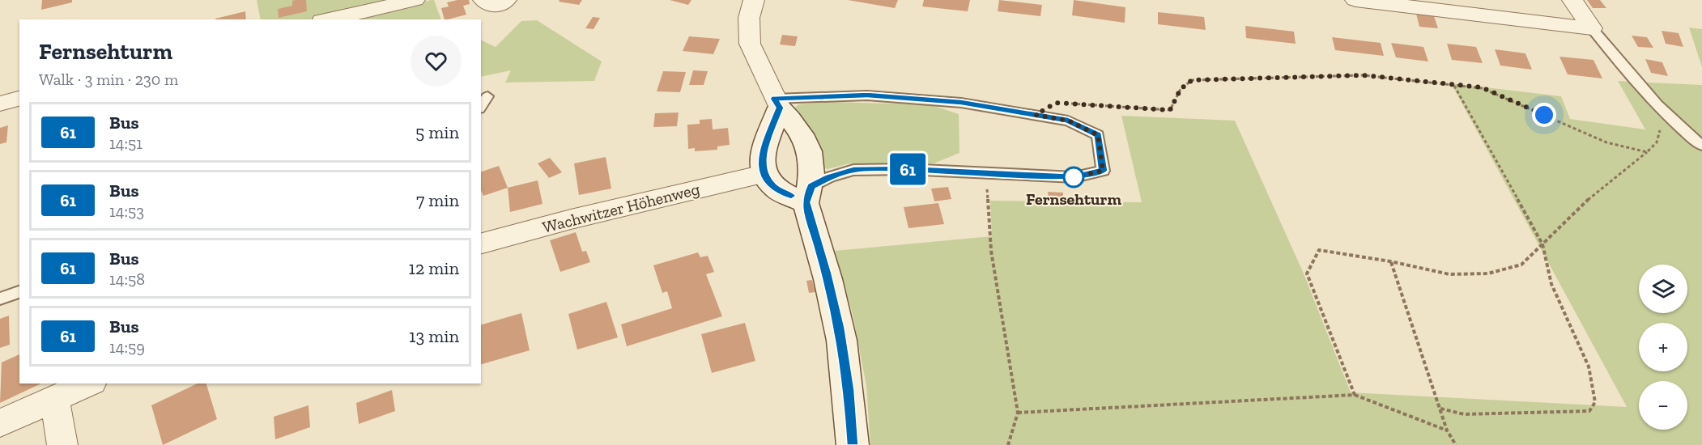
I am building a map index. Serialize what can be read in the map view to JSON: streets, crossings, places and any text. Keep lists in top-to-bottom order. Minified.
{"streets":{"street":["Wachwitzer Höhenweg"]},"places":["Fernsehturm"],"lines":["bus line 61"],"page":{"on_map":"61","heading":["Fernsehturm","Walk · 3 min · 230 m"],"list":[{"mark":"61","name":"Bus","note":"14:51","value":"5 min"},{"mark":"61","name":"Bus","note":"14:53","value":"7 min"},{"mark":"61","name":"Bus","note":"14:58","value":"12 min"},{"mark":"61","name":"Bus","note":"14:59","value":"13 min"}],"map_buttons":["+","−"]}}
